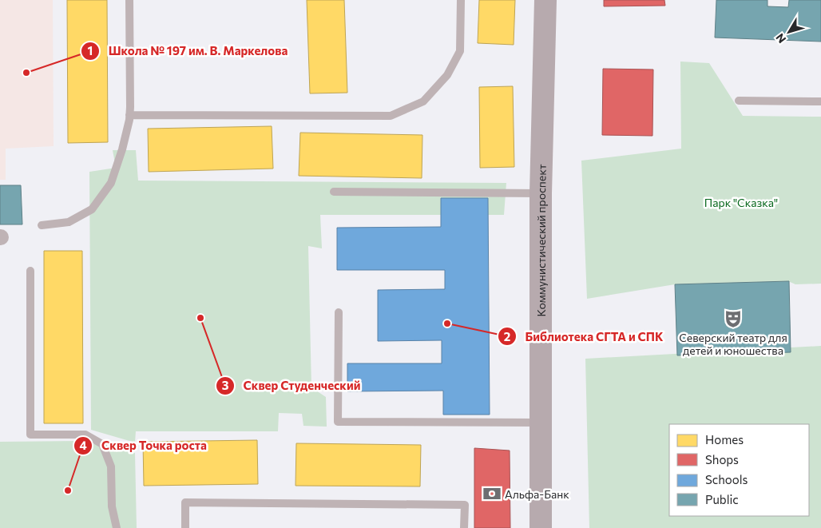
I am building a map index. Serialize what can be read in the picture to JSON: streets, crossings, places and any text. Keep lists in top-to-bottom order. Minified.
{"streets":{"main road":["Коммунистический проспект"]},"parks":["Парк \"Сказка\""],"places":{"other":["Школа № 197 им. В. Маркелова","Сквер Студенческий","Библиотека СГТА и СПК","Сквер Точка роста"],"theatre":["Северский театр для детей и юношества"],"bank":["Альфа-Банк"]},"legend":["Homes","Shops","Schools","Public"],"north":"bottom left"}
